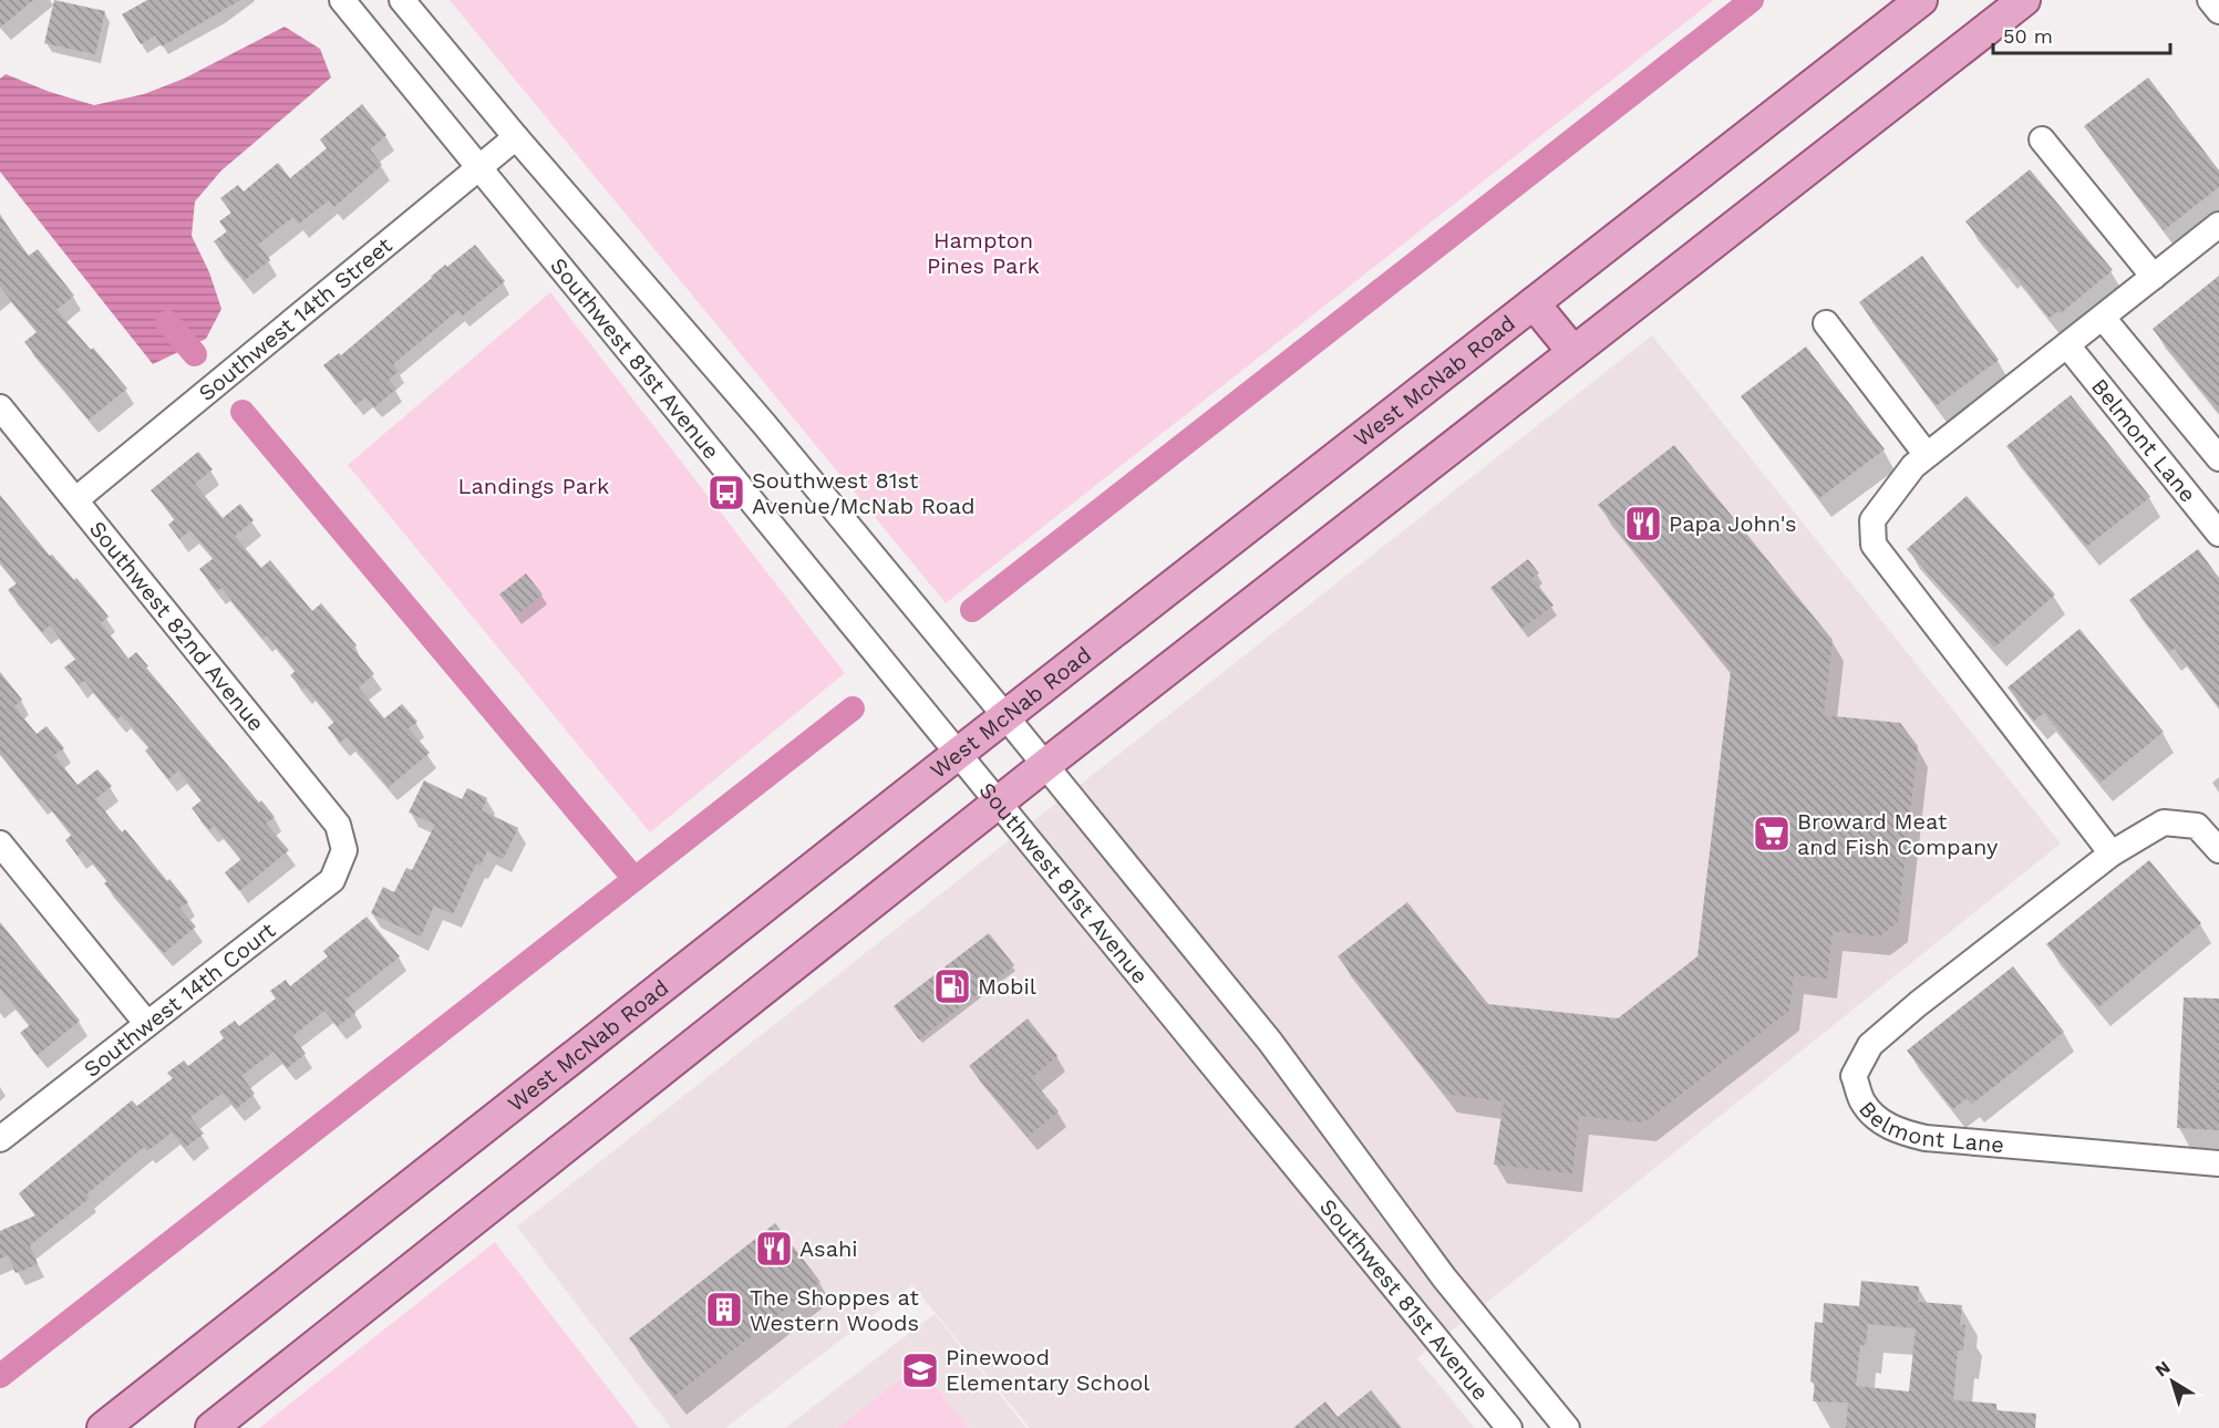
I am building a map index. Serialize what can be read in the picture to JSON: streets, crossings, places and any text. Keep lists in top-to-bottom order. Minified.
{"streets":{"main road":["West McNab Road"],"street":["Southwest 14th Street","Southwest 81st Avenue","Belmont Lane","Southwest 82nd Avenue","Southwest 14th Court"]},"crossings":[["Southwest 14th Street","Southwest 81st Avenue"],["Southwest 14th Street","Southwest 82nd Avenue"],["Southwest 81st Avenue","West McNab Road"],["Southwest 82nd Avenue","Southwest 14th Court"]],"parks":["Hampton Pines Park","Landings Park"],"places":{"bus stop":["Southwest 81st Avenue/McNab Road"],"restaurant":["Papa John's","Asahi"],"supermarket":["Broward Meat and Fish Company"],"fuel station":["Mobil"],"building":["The Shoppes at Western Woods"],"school or university":["Pinewood Elementary School"]},"scale_bar":"50 m","north":"top left"}
